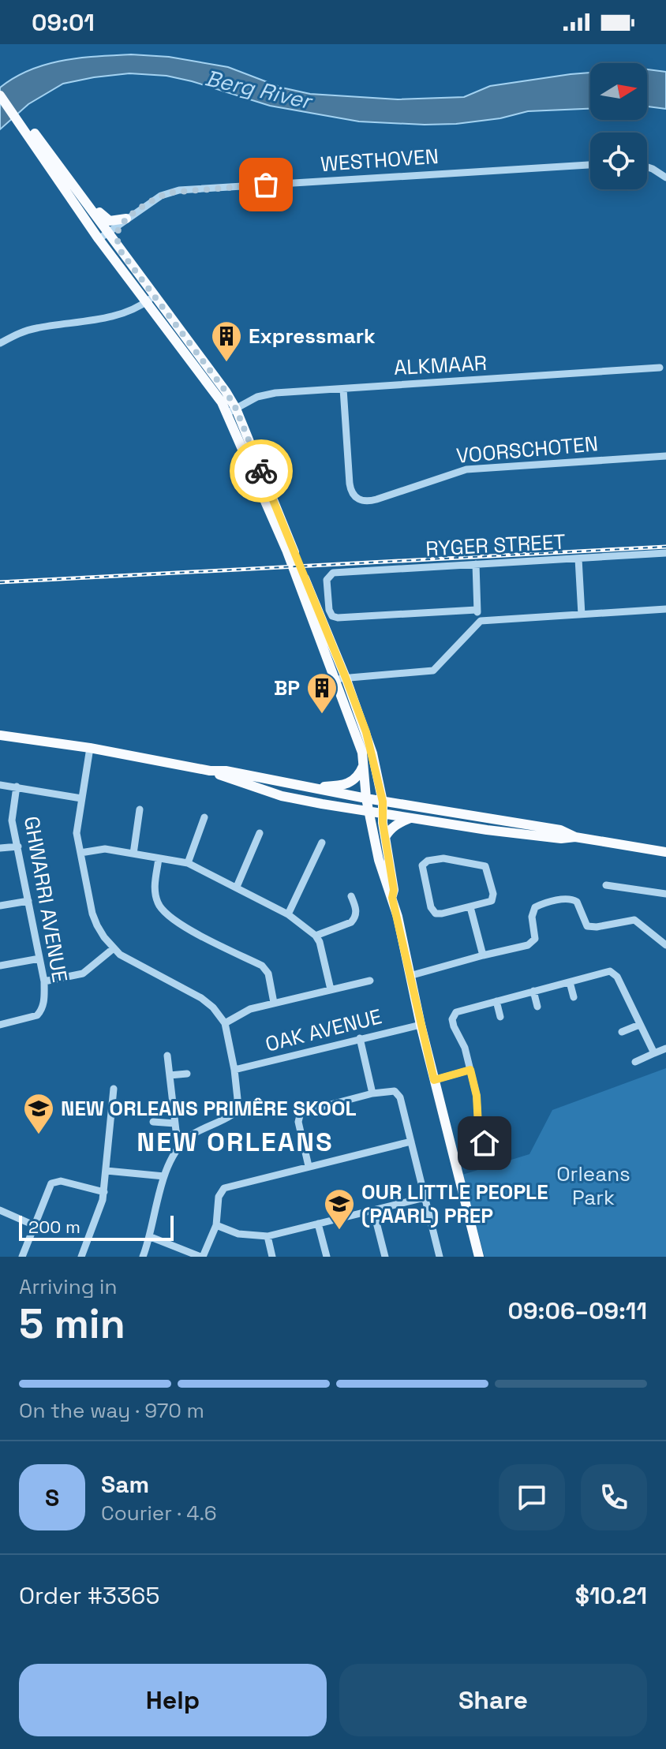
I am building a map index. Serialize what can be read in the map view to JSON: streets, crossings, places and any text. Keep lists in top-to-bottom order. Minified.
{"streets":{"street":["WESTHOVEN","ALKMAAR","VOORSCHOTEN","RYGER STREET","GHWARRI AVENUE","OAK AVENUE"]},"crossings":[["ALKMAAR","VOORSCHOTEN"]],"districts":["NEW ORLEANS"],"water":["Berg River"],"parks":["Orleans Park"],"places":{"building":["Expressmark","BP"],"school or university":["NEW ORLEANS PRIMÊRE SKOOL","OUR LITTLE PEOPLE (PAARL) PREP"]},"scale_bar":"200 m","north":"right","page":{"status":"09:01","scale":"200 m","heading":["5 min","Arriving in","09:06–09:11"],"panel":["Sam","Courier · 4.6","Order #3365","$10.21"],"bar":"On the way · 970 m","round":"S","buttons":["Help","Share"]}}
